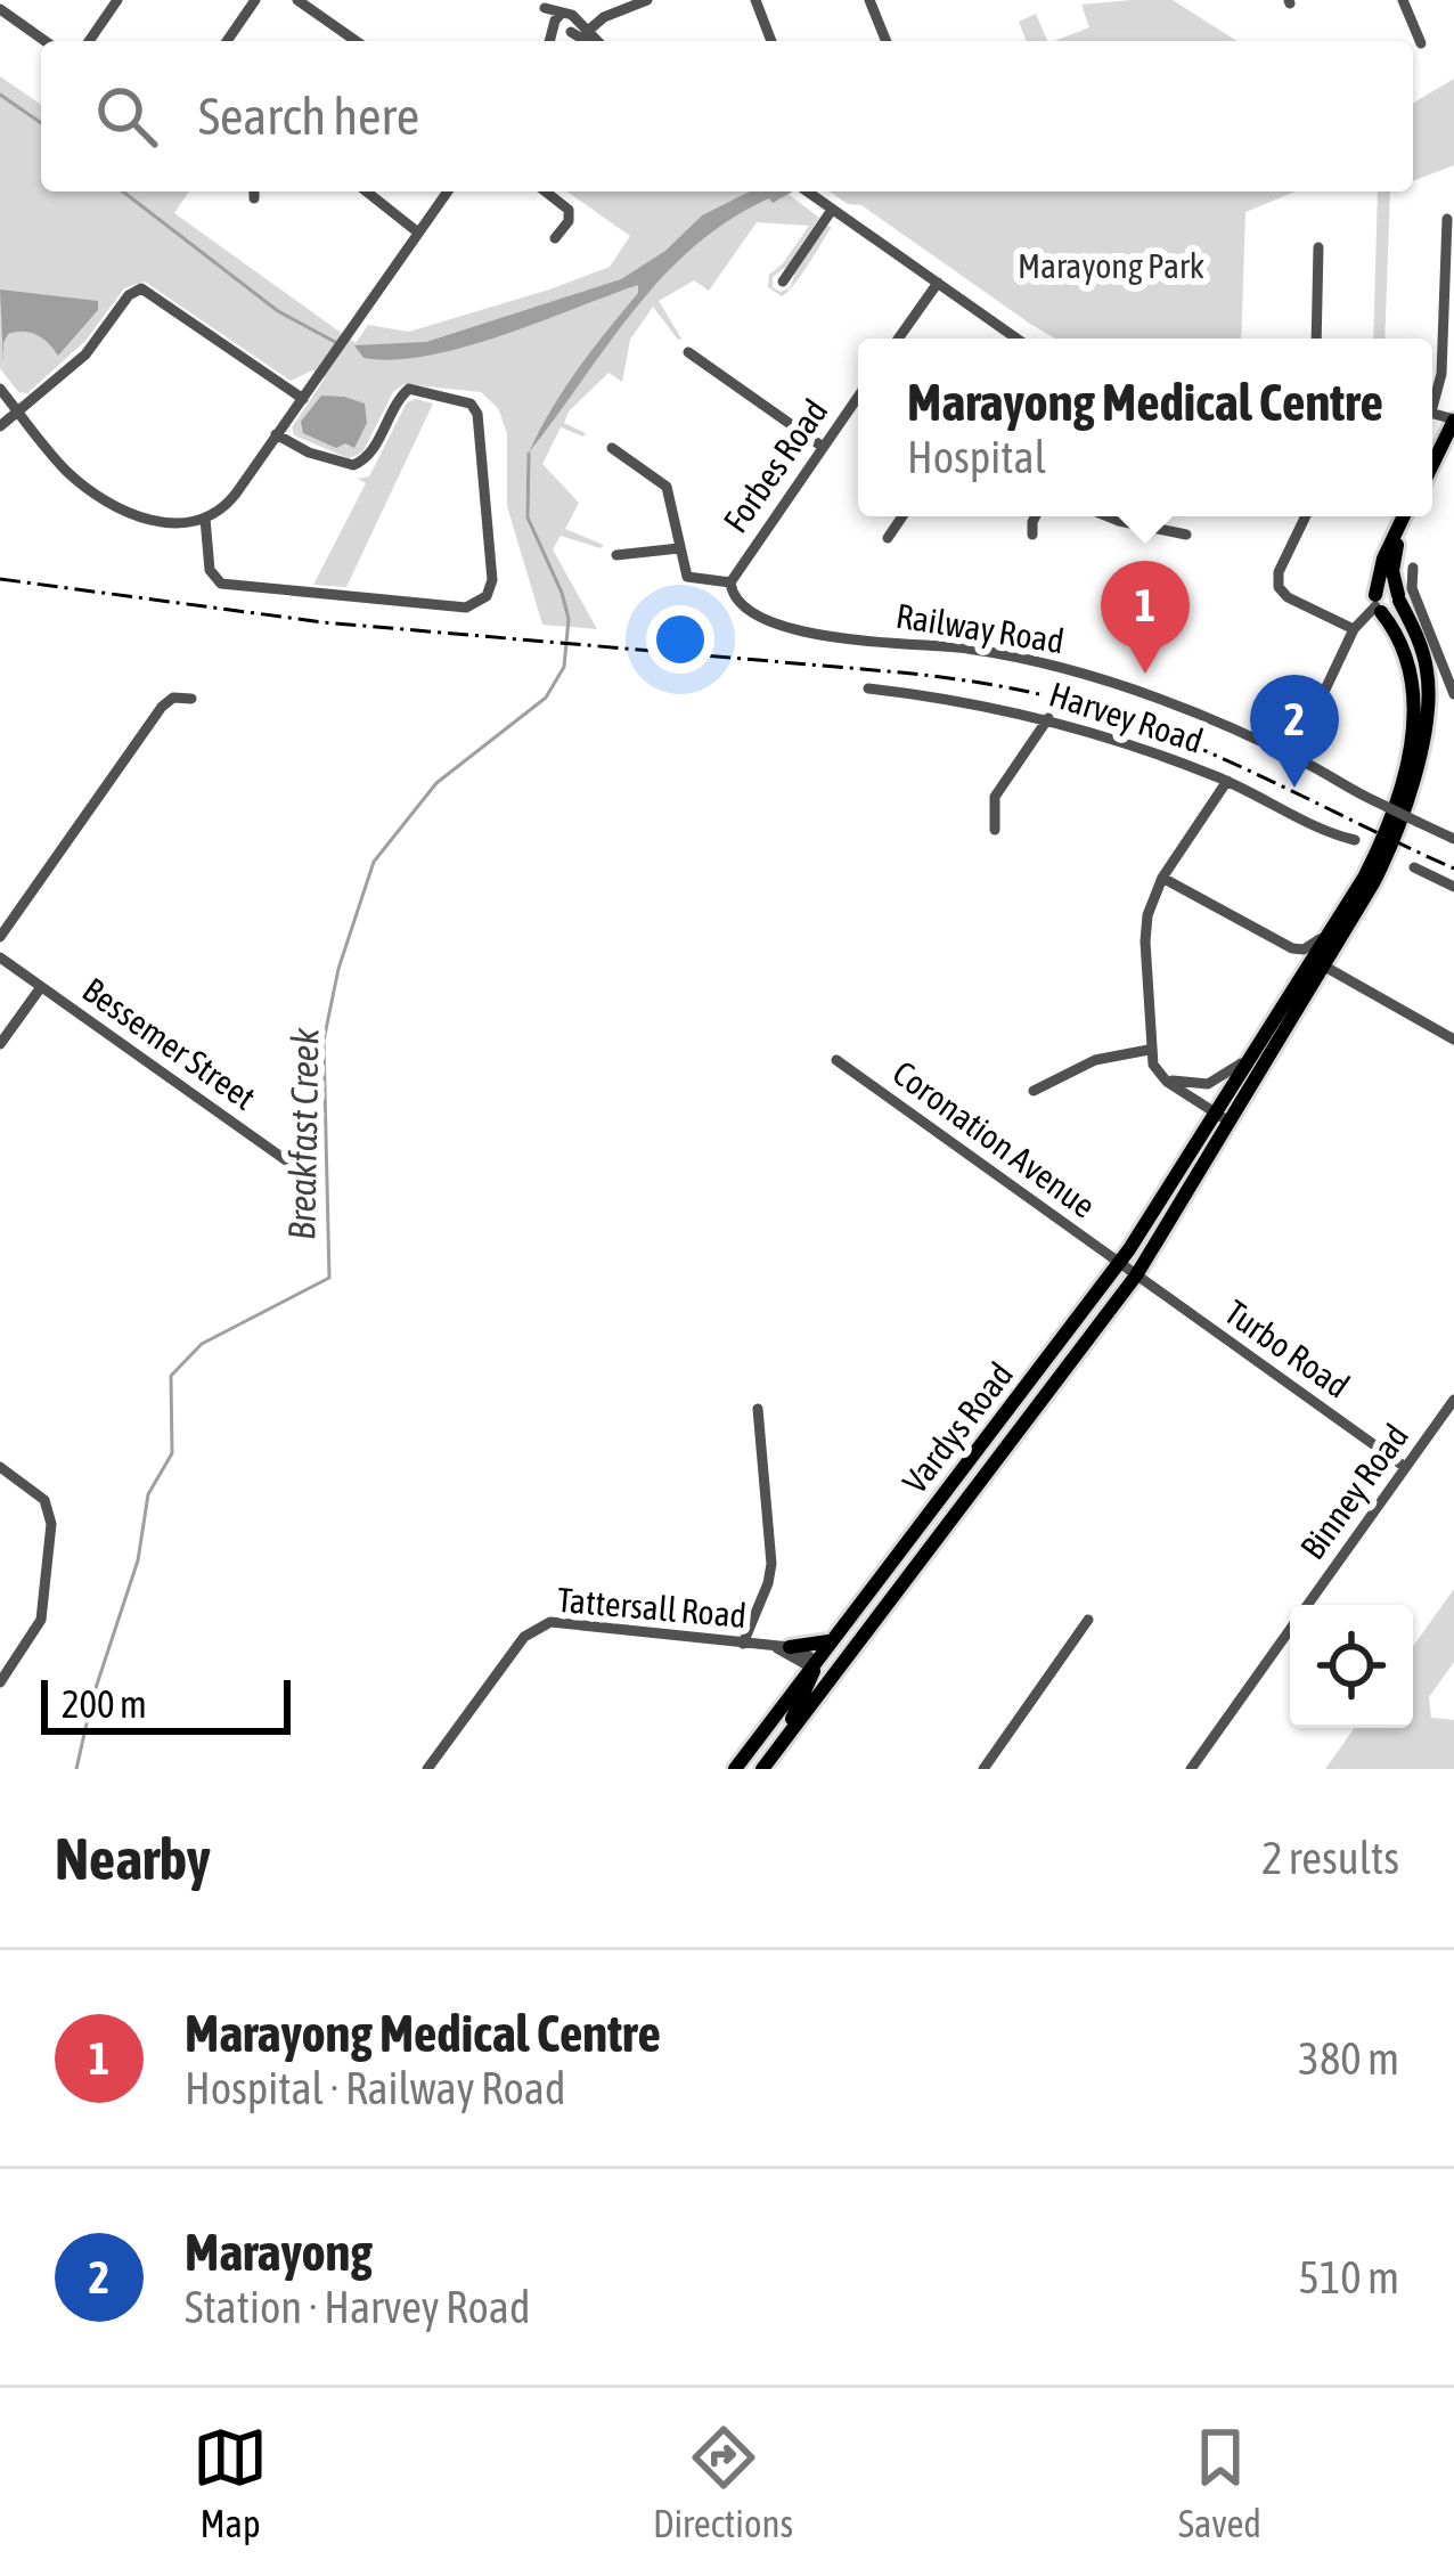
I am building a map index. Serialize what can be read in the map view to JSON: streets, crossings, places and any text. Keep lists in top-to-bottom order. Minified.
{"streets":{"main road":["Vardys Road"],"street":["Forbes Road","Railway Road","Harvey Road","Bessemer Street","Coronation Avenue","Turbo Road","Binney Road","Tattersall Road"]},"crossings":[["Forbes Road","Railway Road"],["Coronation Avenue","Turbo Road"],["Coronation Avenue","Vardys Road"],["Turbo Road","Vardys Road"],["Turbo Road","Binney Road"],["Vardys Road","Tattersall Road"]],"water":["Breakfast Creek"],"parks":["Marayong Park"],"scale_bar":"200 m","page":{"search":"Search here","popup":["Marayong Medical Centre","Hospital"],"pins":["1","2"],"scale":"200 m","heading":["Nearby","2 results"],"list":[{"mark":"1","name":"Marayong Medical Centre","note":"Hospital · Railway Road","value":"380 m"},{"mark":"2","name":"Marayong","note":"Station · Harvey Road","value":"510 m"}],"nav":["Map","Directions","Saved"]}}
